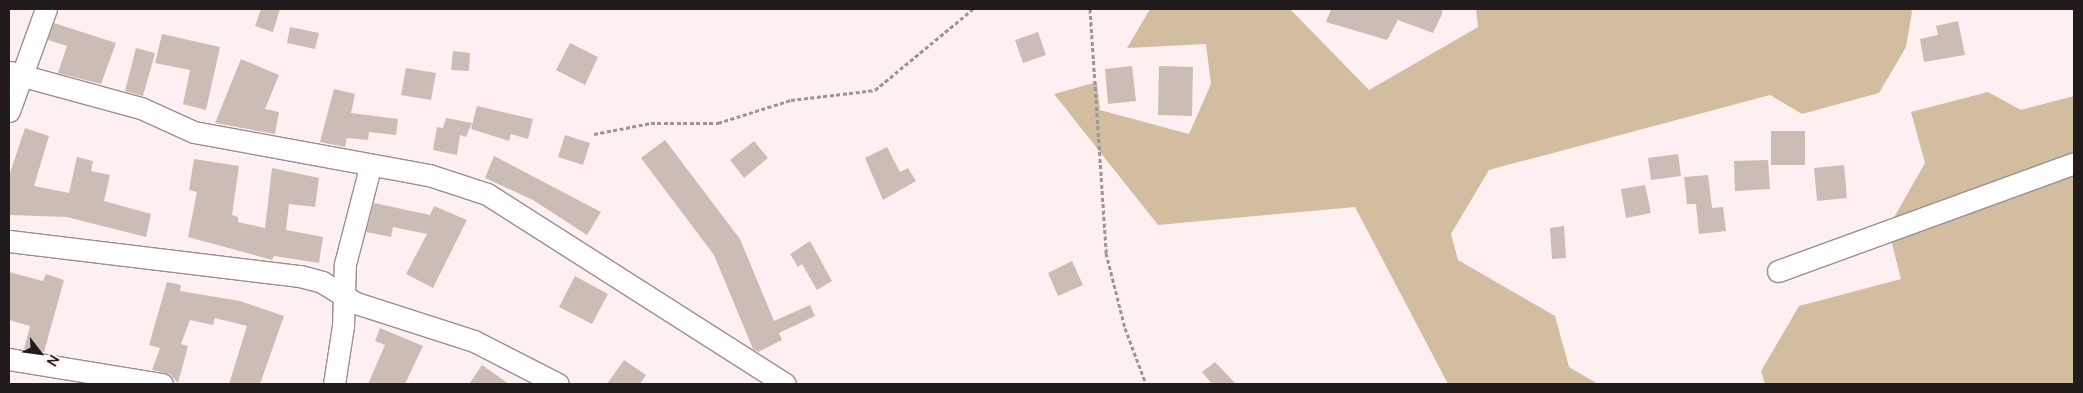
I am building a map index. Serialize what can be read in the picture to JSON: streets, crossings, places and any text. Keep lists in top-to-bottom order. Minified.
{"north":"bottom right"}
